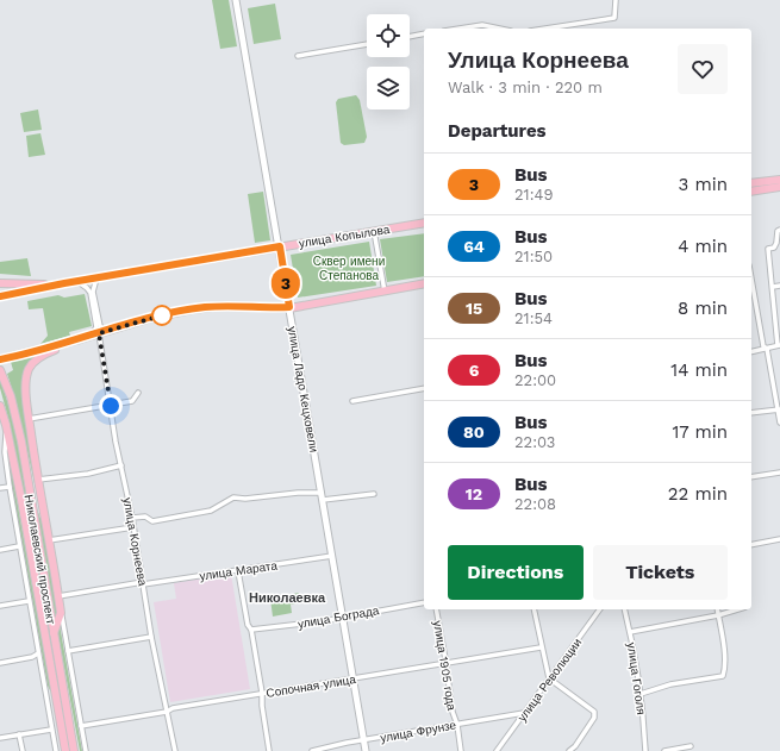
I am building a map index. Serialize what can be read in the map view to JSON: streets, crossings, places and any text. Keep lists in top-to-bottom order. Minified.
{"streets":{"main road":["улица Копылова","улица Ладо Кецховели","Николаевский проспект"],"street":["улица Корнеева","улица Марата","улица Бограда","улица 1905 года","улица Гоголя","улица Революции","Сопочная улица","улица Фрунзе"]},"crossings":[["улица Копылова","улица Ладо Кецховели"],["улица Копылова","улица Корнеева"],["улица Ладо Кецховели","улица Марата"],["улица Ладо Кецховели","улица Бограда"],["улица Ладо Кецховели","Сопочная улица"],["улица Ладо Кецховели","улица Фрунзе"],["улица Корнеева","улица Марата"],["улица Корнеева","Сопочная улица"],["Николаевский проспект","улица Марата"],["улица 1905 года","Сопочная улица"],["улица 1905 года","улица Фрунзе"],["улица Революции","улица Фрунзе"]],"districts":["Николаевка"],"parks":["Сквер имени Степанова"],"lines":["bus line 3"],"page":{"on_map":"3","heading":[["Улица Корнеева","Walk · 3 min · 220 m"],"Departures"],"list":[{"mark":"3","name":"Bus","note":"21:49","value":"3 min"},{"mark":"64","name":"Bus","note":"21:50","value":"4 min"},{"mark":"15","name":"Bus","note":"21:54","value":"8 min"},{"mark":"6","name":"Bus","note":"22:00","value":"14 min"},{"mark":"80","name":"Bus","note":"22:03","value":"17 min"},{"mark":"12","name":"Bus","note":"22:08","value":"22 min"}],"buttons":["Directions","Tickets"]}}
